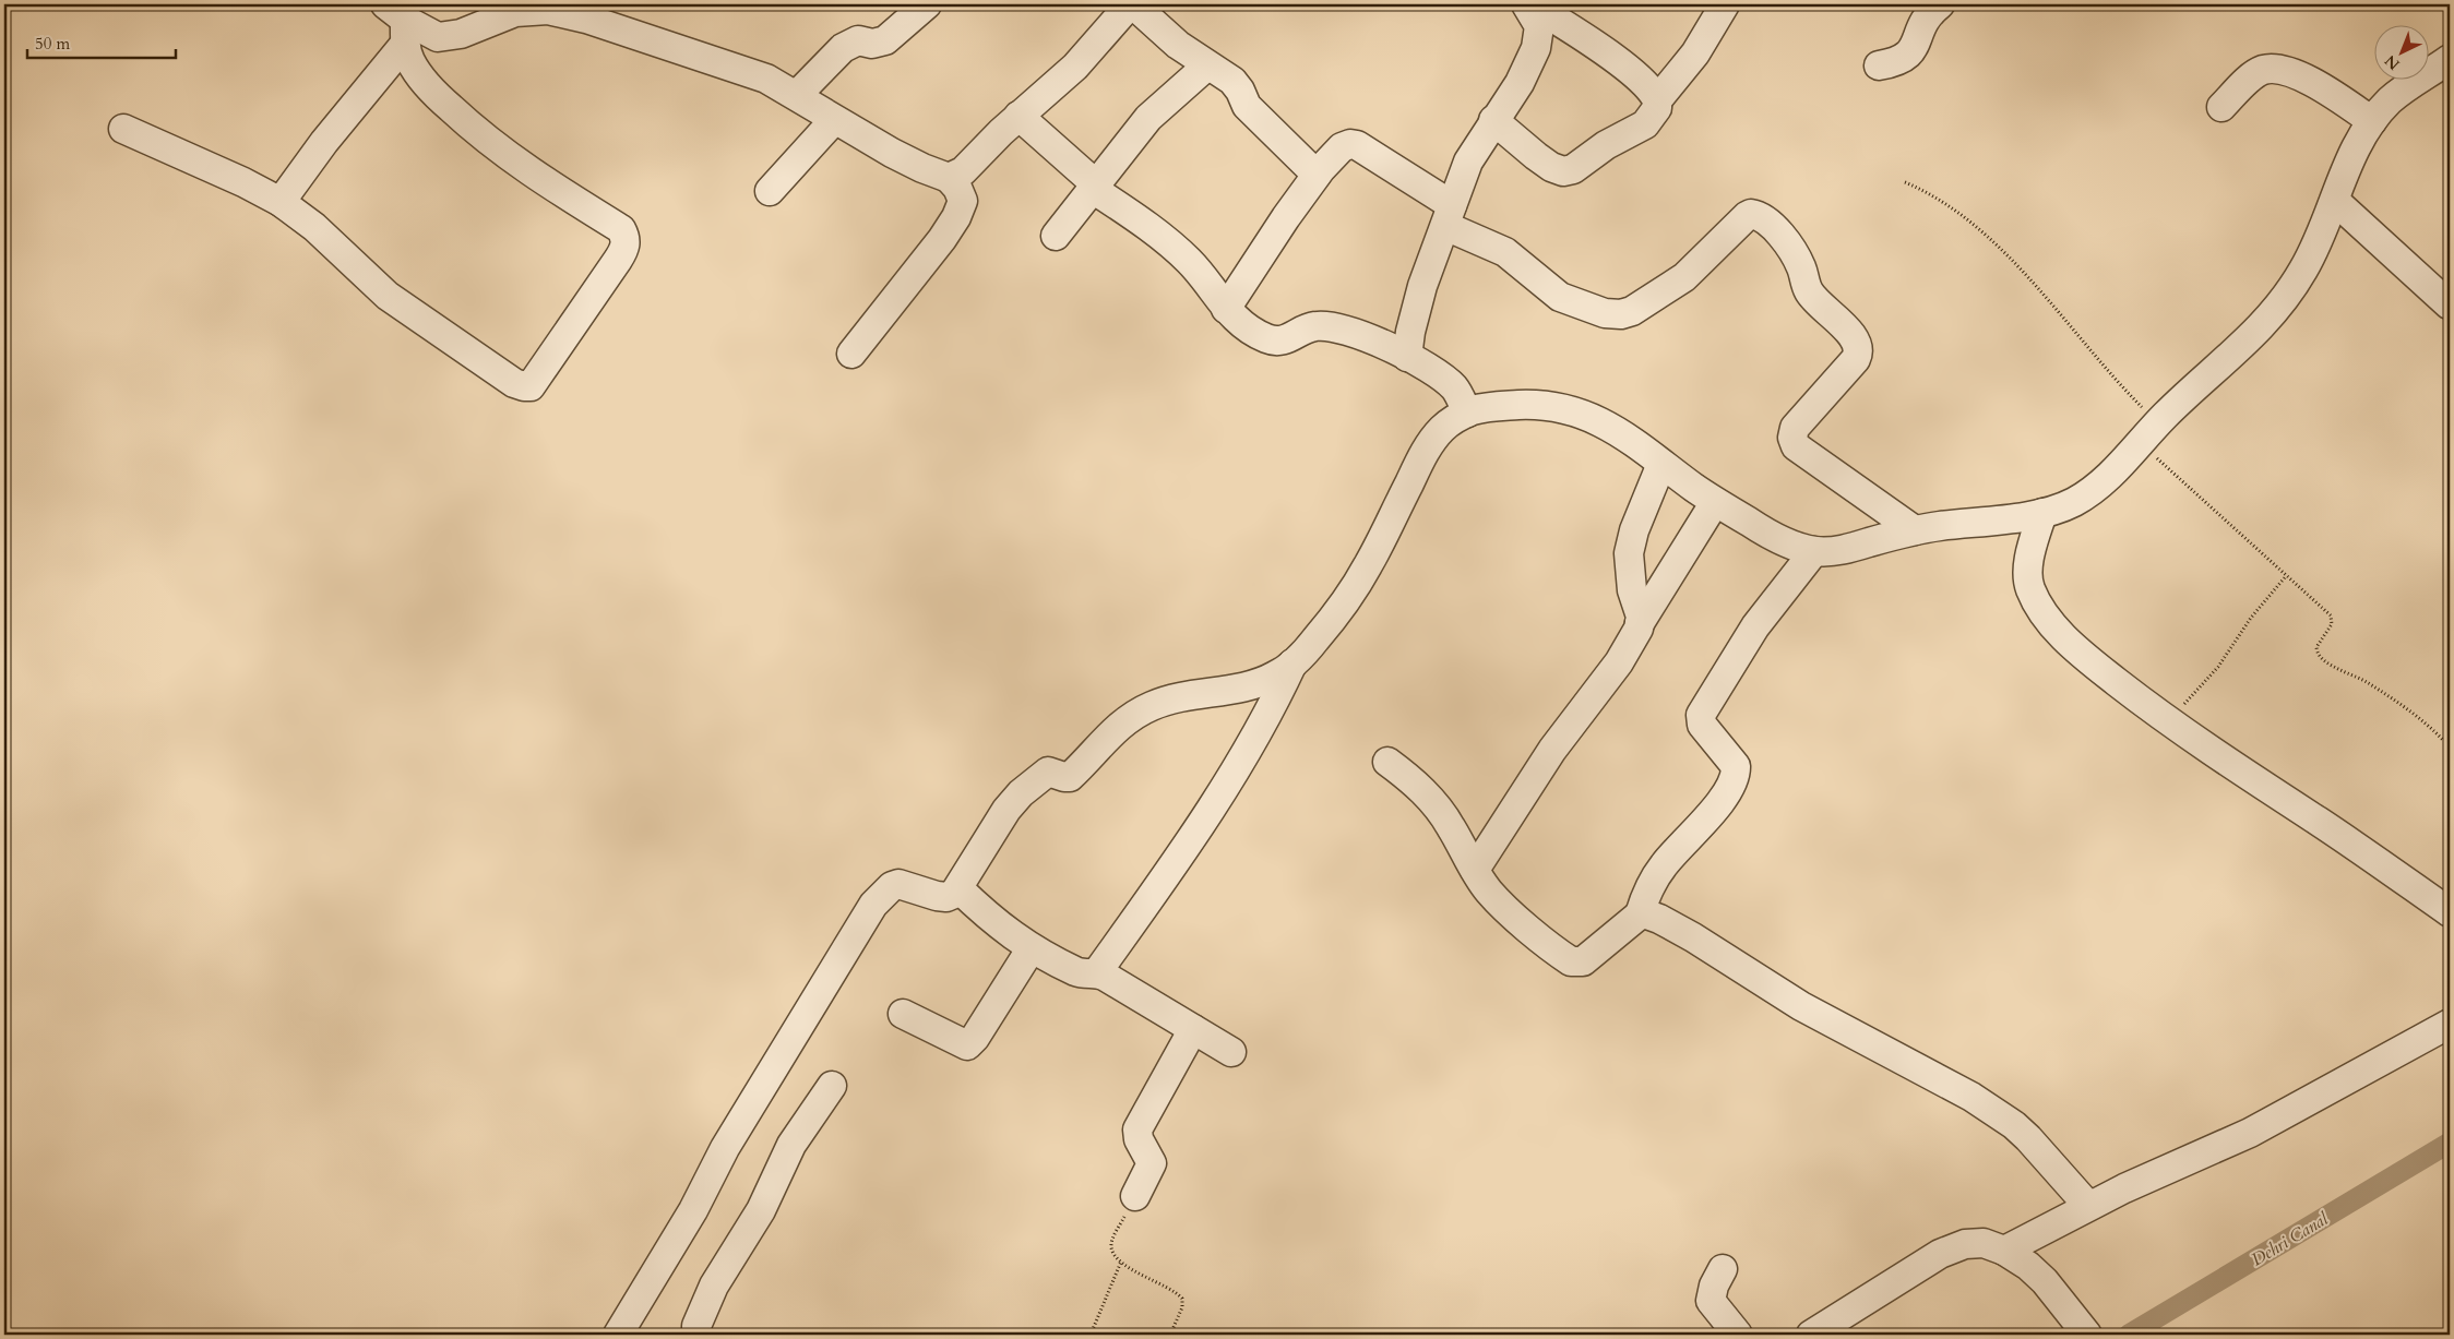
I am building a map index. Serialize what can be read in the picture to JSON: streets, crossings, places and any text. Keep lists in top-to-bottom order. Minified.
{"water":["Dehri Canal"],"scale_bar":"50 m","north":"bottom left"}
